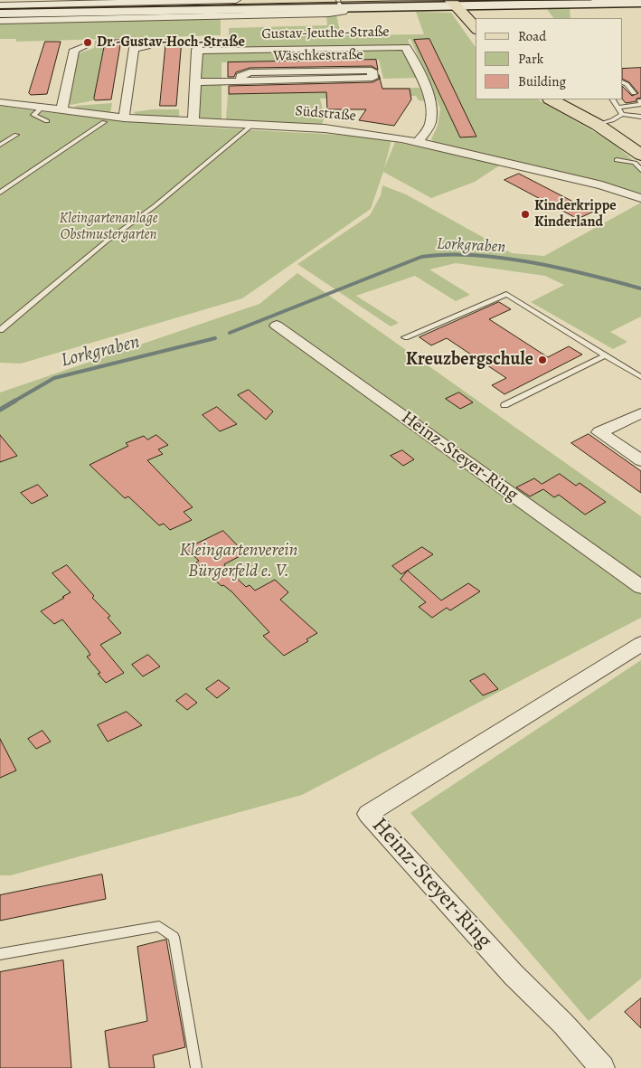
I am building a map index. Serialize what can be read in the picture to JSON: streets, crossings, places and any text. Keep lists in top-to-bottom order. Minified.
{"streets":{"street":["Gustav-Jeuthe-Straße","Wäschkestraße","Südstraße","Heinz-Steyer-Ring"]},"crossings":[["Gustav-Jeuthe-Straße","Wäschkestraße"],["Gustav-Jeuthe-Straße","Südstraße"]],"water":["Lorkgraben"],"parks":["Kleingartenanlage Obstmustergarten","Kleingartenverein Bürgerfeld e. V."],"places":["Dr.-Gustav-Hoch-Straße","Kinderkrippe Kinderland","Kreuzbergschule"],"legend":["Road","Park","Building"]}
